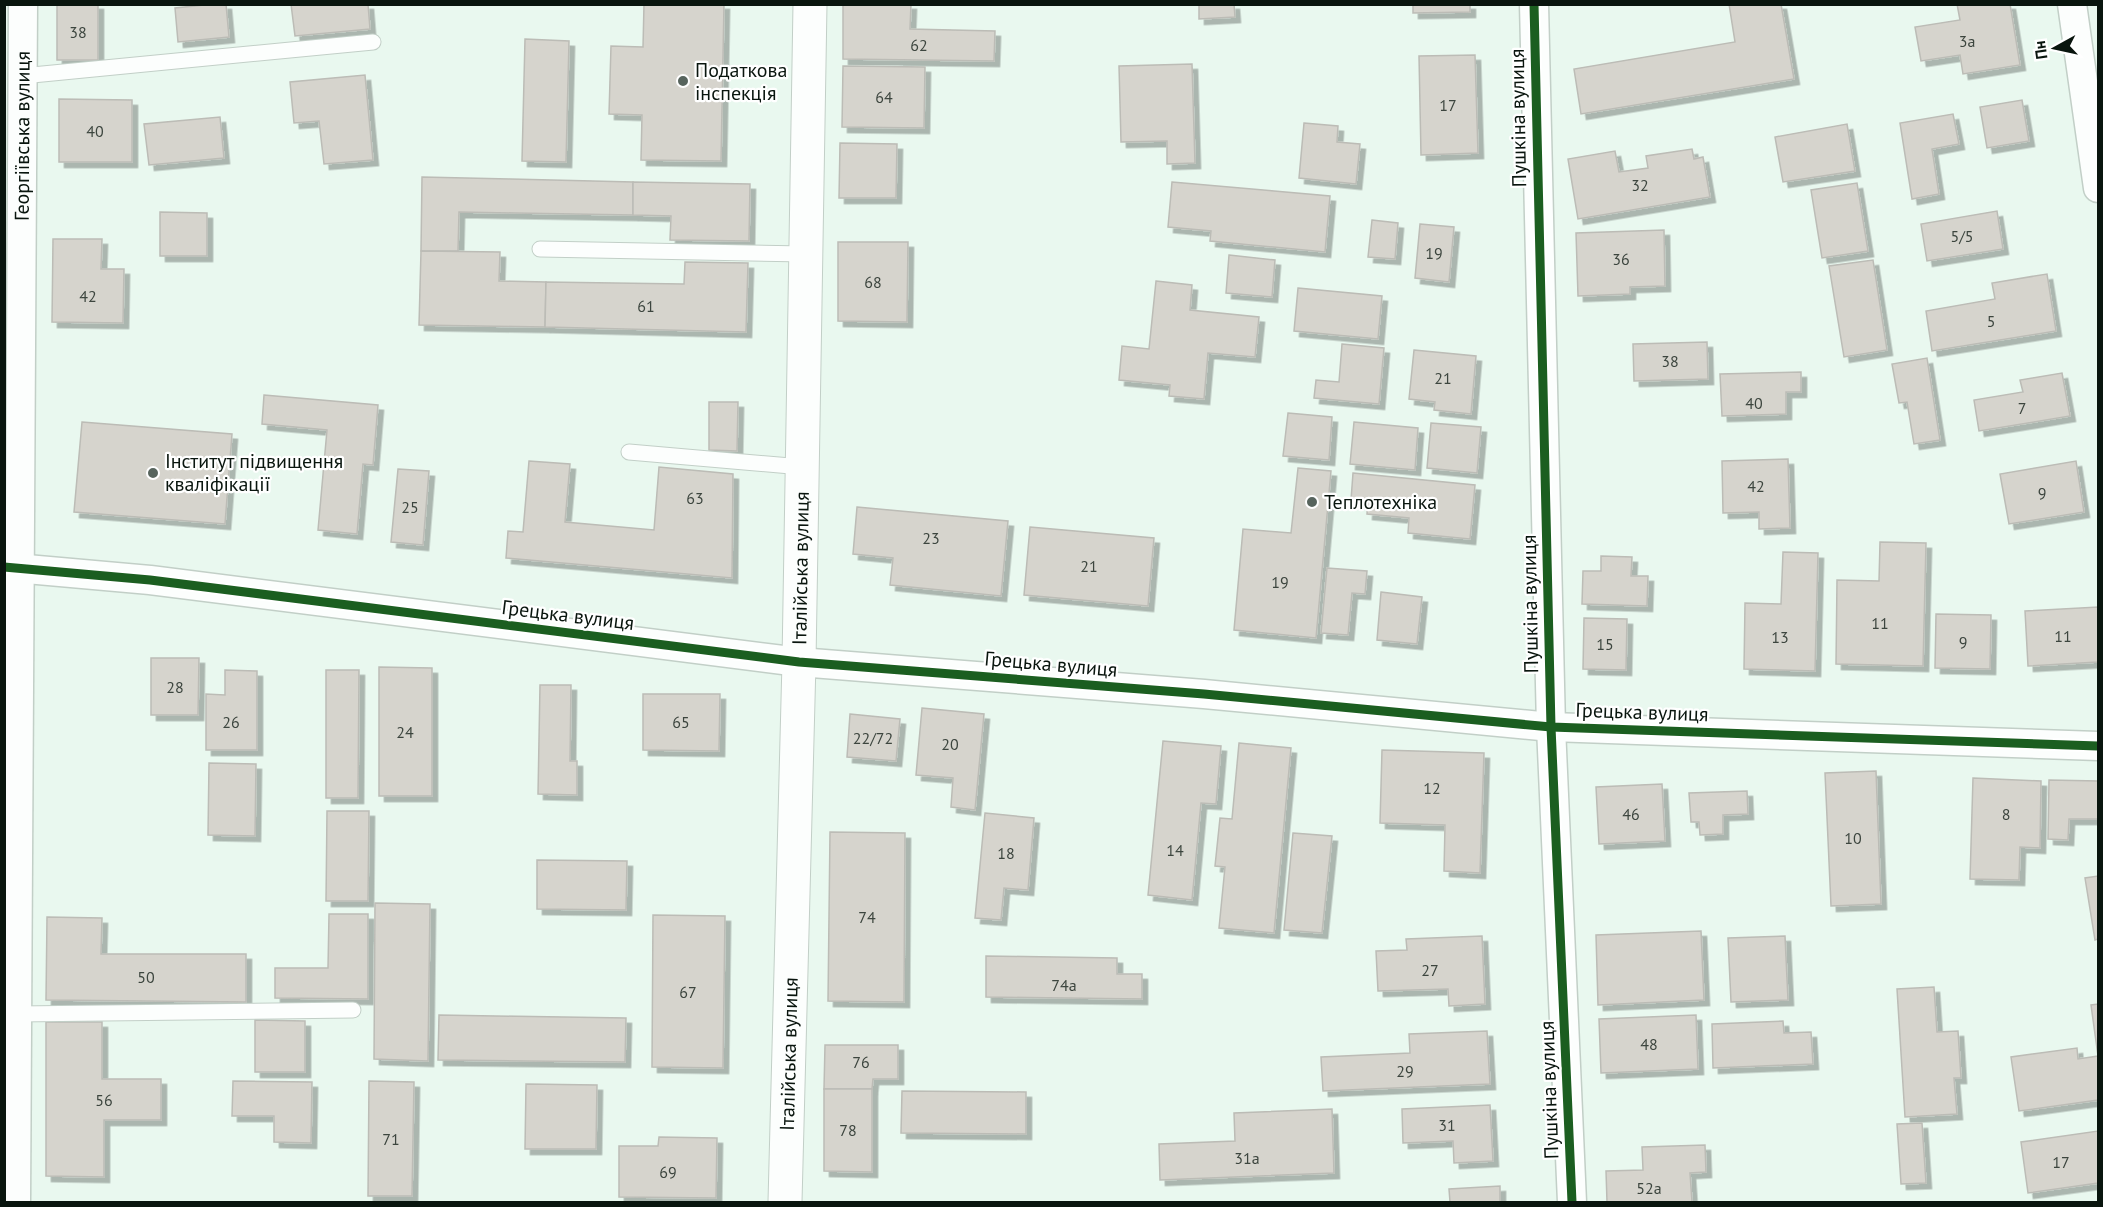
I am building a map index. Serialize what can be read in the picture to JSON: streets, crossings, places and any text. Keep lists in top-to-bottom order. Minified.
{"streets":{"street":["Пушкіна вулиця","Георгіївська вулиця","Італійська вулиця","Грецька вулиця"]},"crossings":[["Пушкіна вулиця","Грецька вулиця"],["Георгіївська вулиця","Грецька вулиця"],["Італійська вулиця","Грецька вулиця"]],"places":["Податкова інспекція","Інститут підвищення кваліфікації","Теплотехніка"],"house_numbers":["38","3а","62","64","17","40","32","5/5","19","36","68","42","61","5","38","21","40","7","42","9","63","25","23","21","19","11","11","13","9","15","28","26","65","24","22/72","20","12","46","8","10","14","18","74","27","50","74а","67","48","76","29","56","31","78","71","31а","17","69","52а"],"north":"left"}
